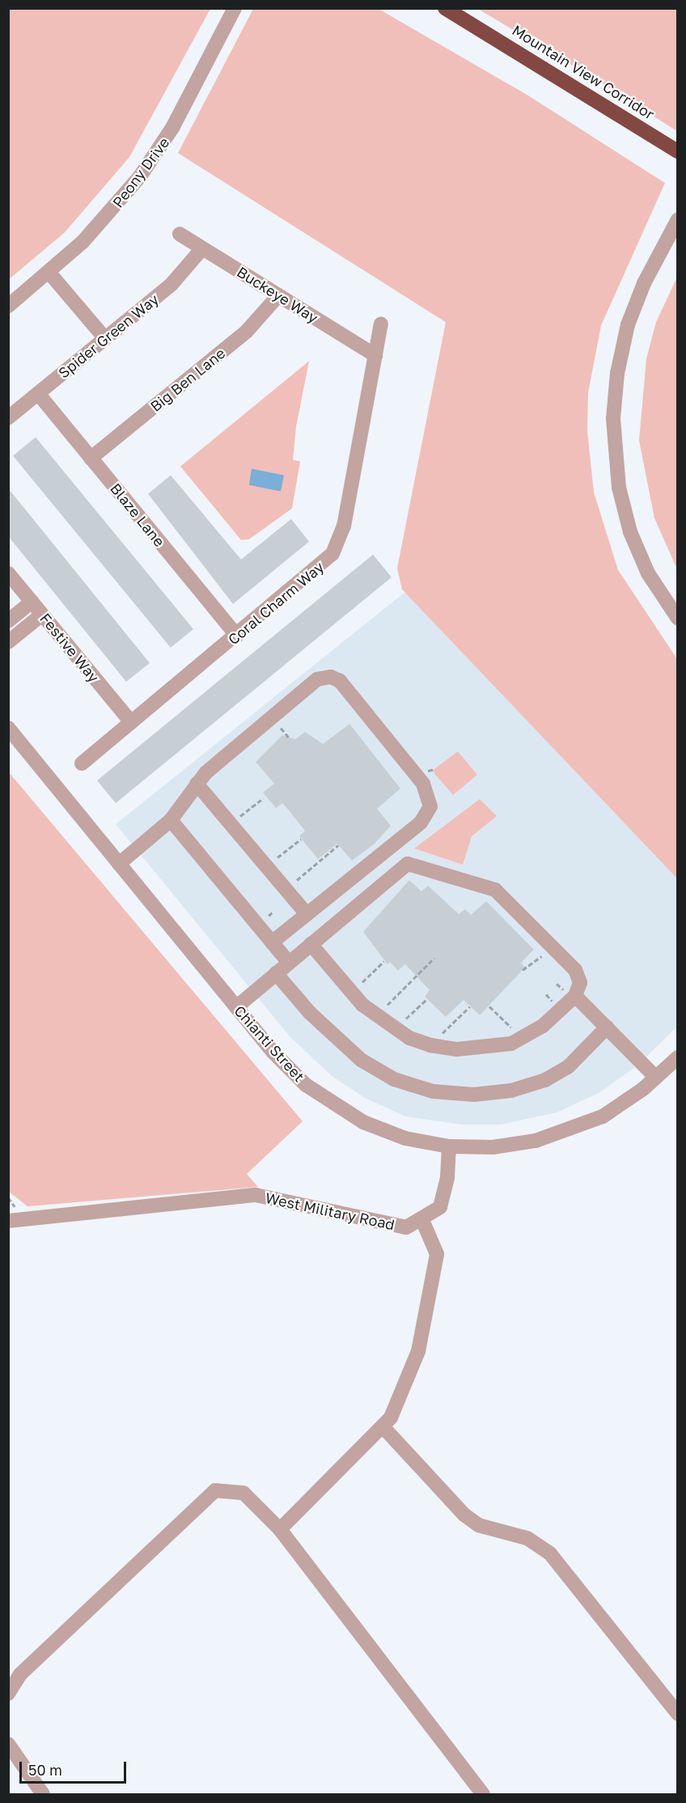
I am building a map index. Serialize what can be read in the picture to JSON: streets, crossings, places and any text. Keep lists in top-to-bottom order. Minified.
{"streets":{"highway":["Mountain View Corridor"],"street":["Peony Drive","Buckeye Way","Spider Green Way","Big Ben Lane","Blaze Lane","Coral Charm Way","Festive Way","Chianti Street","West Military Road"]},"crossings":[["Buckeye Way","Spider Green Way"],["Buckeye Way","Big Ben Lane"],["Buckeye Way","Coral Charm Way"],["Spider Green Way","Blaze Lane"],["Big Ben Lane","Blaze Lane"],["Blaze Lane","Coral Charm Way"],["Coral Charm Way","Festive Way"],["Chianti Street","West Military Road"]],"scale_bar":"50 m"}
